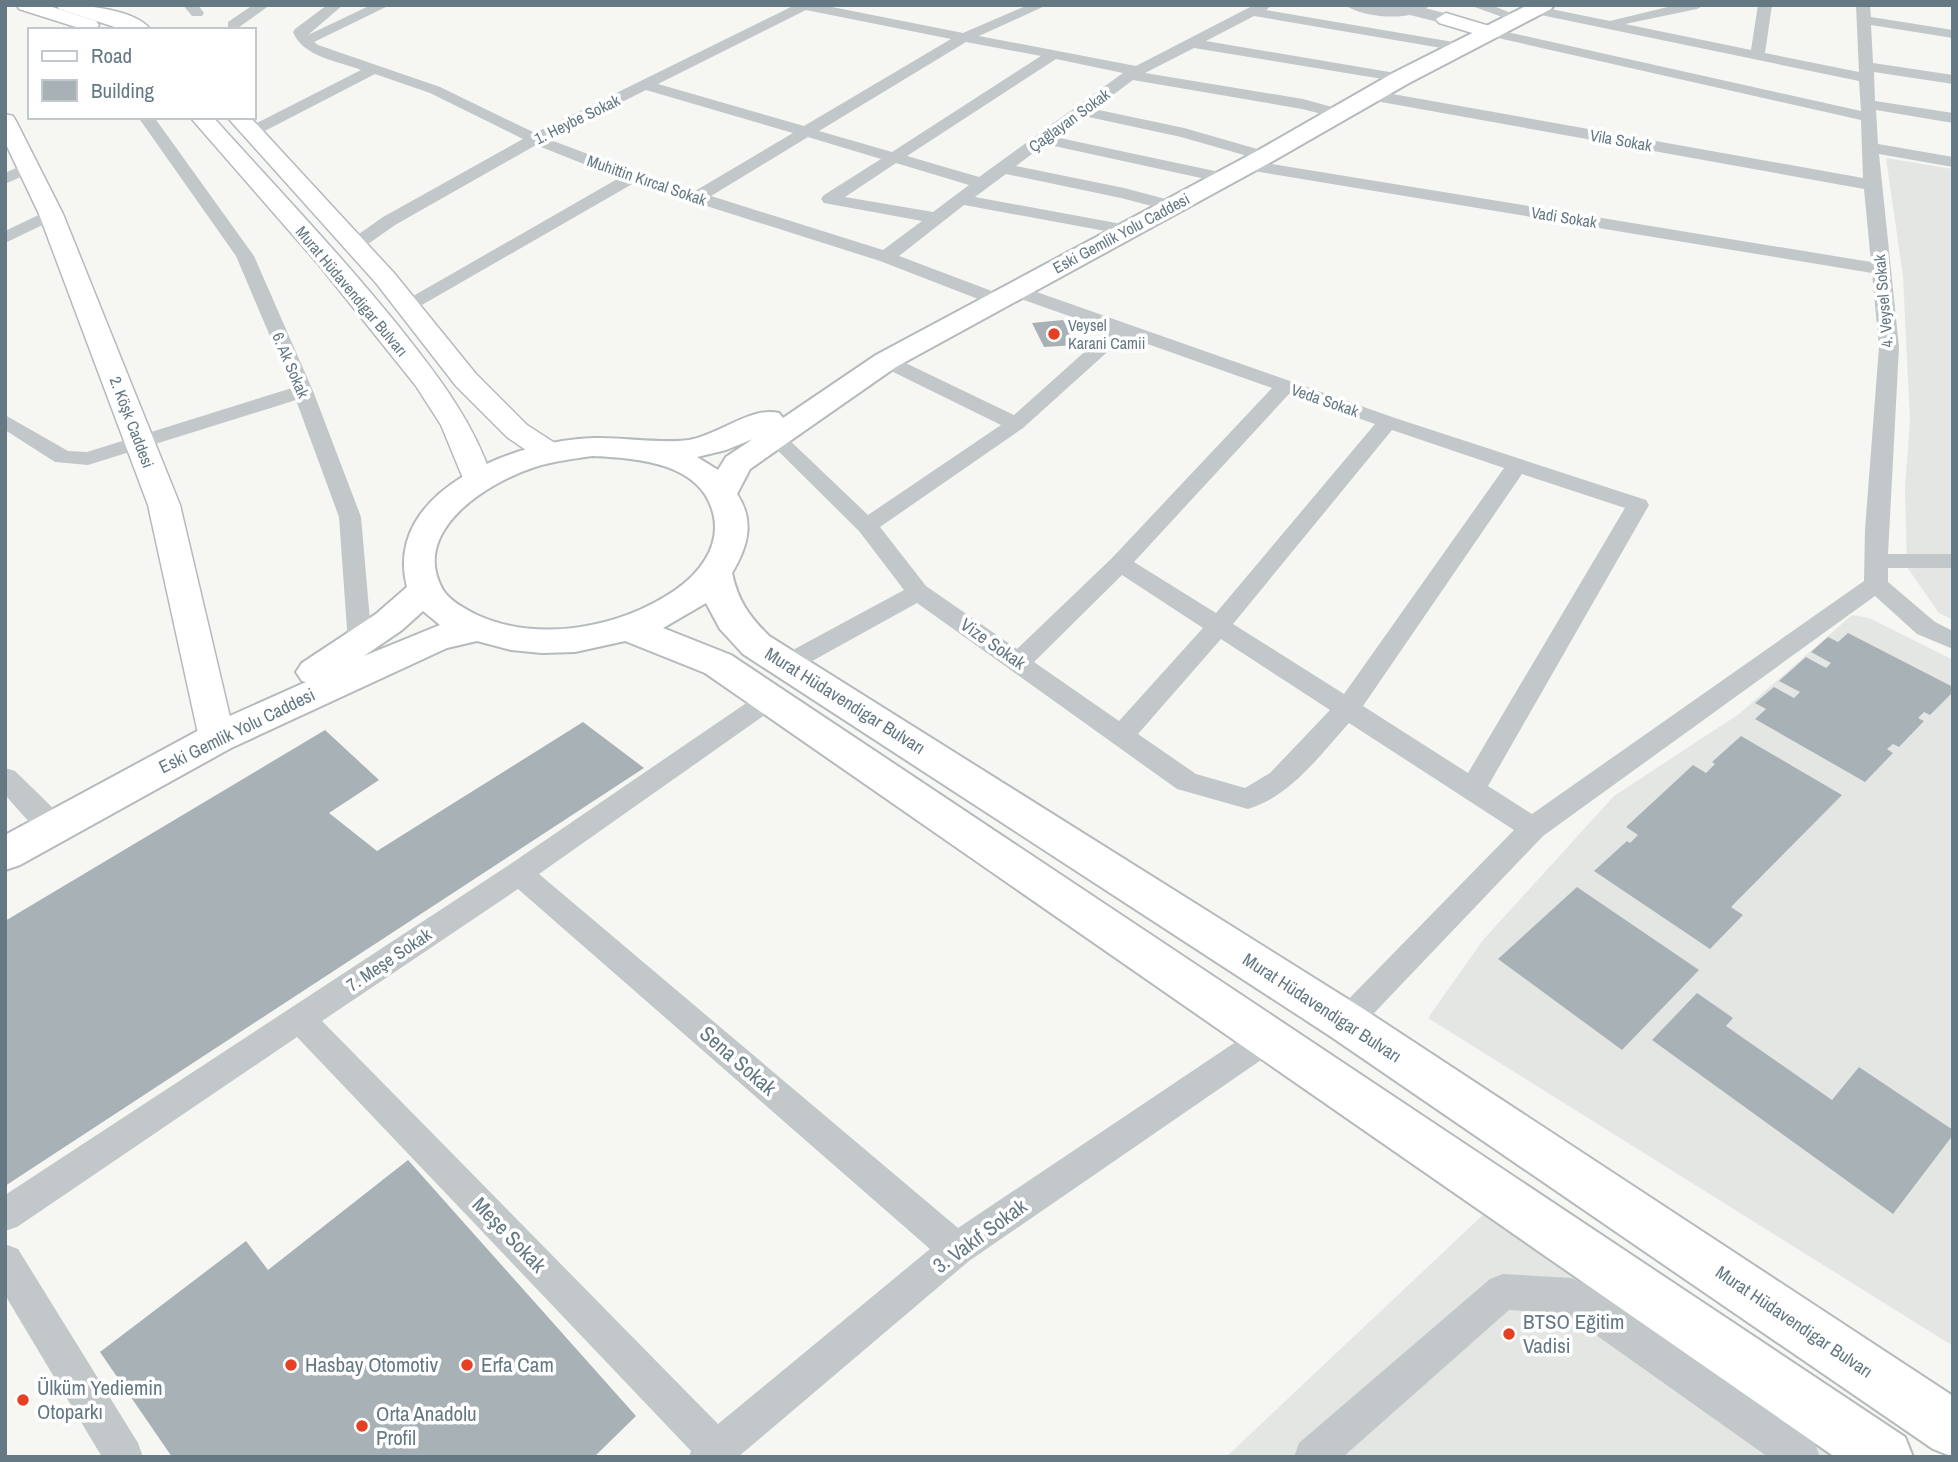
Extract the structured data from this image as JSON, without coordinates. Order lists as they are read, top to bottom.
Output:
{
  "streets": {
    "main road": ["Eski Gemlik Yolu Caddesi", "Murat Hüdavendigar Bulvarı", "2. Köşk Caddesi"],
    "street": [
      "1. Heybe Sokak",
      "Çağlayan Sokak",
      "Vila Sokak",
      "Muhittin Kırcal Sokak",
      "Vadi Sokak",
      "4. Veysel Sokak",
      "6. Ak Sokak",
      "Veda Sokak",
      "Vize Sokak",
      "7. Meşe Sokak",
      "Sena Sokak",
      "Meşe Sokak",
      "3. Vakıf Sokak"
    ]
  },
  "crossings": [
    ["1. Heybe Sokak", "Muhittin Kırcal Sokak"],
    ["1. Heybe Sokak", "Murat Hüdavendigar Bulvarı"],
    ["Çağlayan Sokak", "Muhittin Kırcal Sokak"],
    ["Çağlayan Sokak", "Vadi Sokak"],
    ["Vila Sokak", "Eski Gemlik Yolu Caddesi"],
    ["Vila Sokak", "4. Veysel Sokak"],
    ["Muhittin Kırcal Sokak", "Eski Gemlik Yolu Caddesi"],
    ["Muhittin Kırcal Sokak", "Veda Sokak"],
    ["Vadi Sokak", "Eski Gemlik Yolu Caddesi"],
    ["Vadi Sokak", "4. Veysel Sokak"],
    ["Eski Gemlik Yolu Caddesi", "Veda Sokak"],
    ["Eski Gemlik Yolu Caddesi", "2. Köşk Caddesi"],
    ["Eski Gemlik Yolu Caddesi", "Vize Sokak"],
    ["Murat Hüdavendigar Bulvarı", "7. Meşe Sokak"],
    ["Murat Hüdavendigar Bulvarı", "3. Vakıf Sokak"],
    ["7. Meşe Sokak", "Sena Sokak"],
    ["7. Meşe Sokak", "Meşe Sokak"],
    ["Sena Sokak", "3. Vakıf Sokak"],
    ["Meşe Sokak", "3. Vakıf Sokak"]
  ],
  "places": [
    "Veysel Karani Camii",
    "BTSO Eğitim Vadisi",
    "Hasbay Otomotiv",
    "Erfa Cam",
    "Ülküm Yediemin Otoparkı",
    "Orta Anadolu Profil"
  ],
  "legend": ["Road", "Building"]
}
